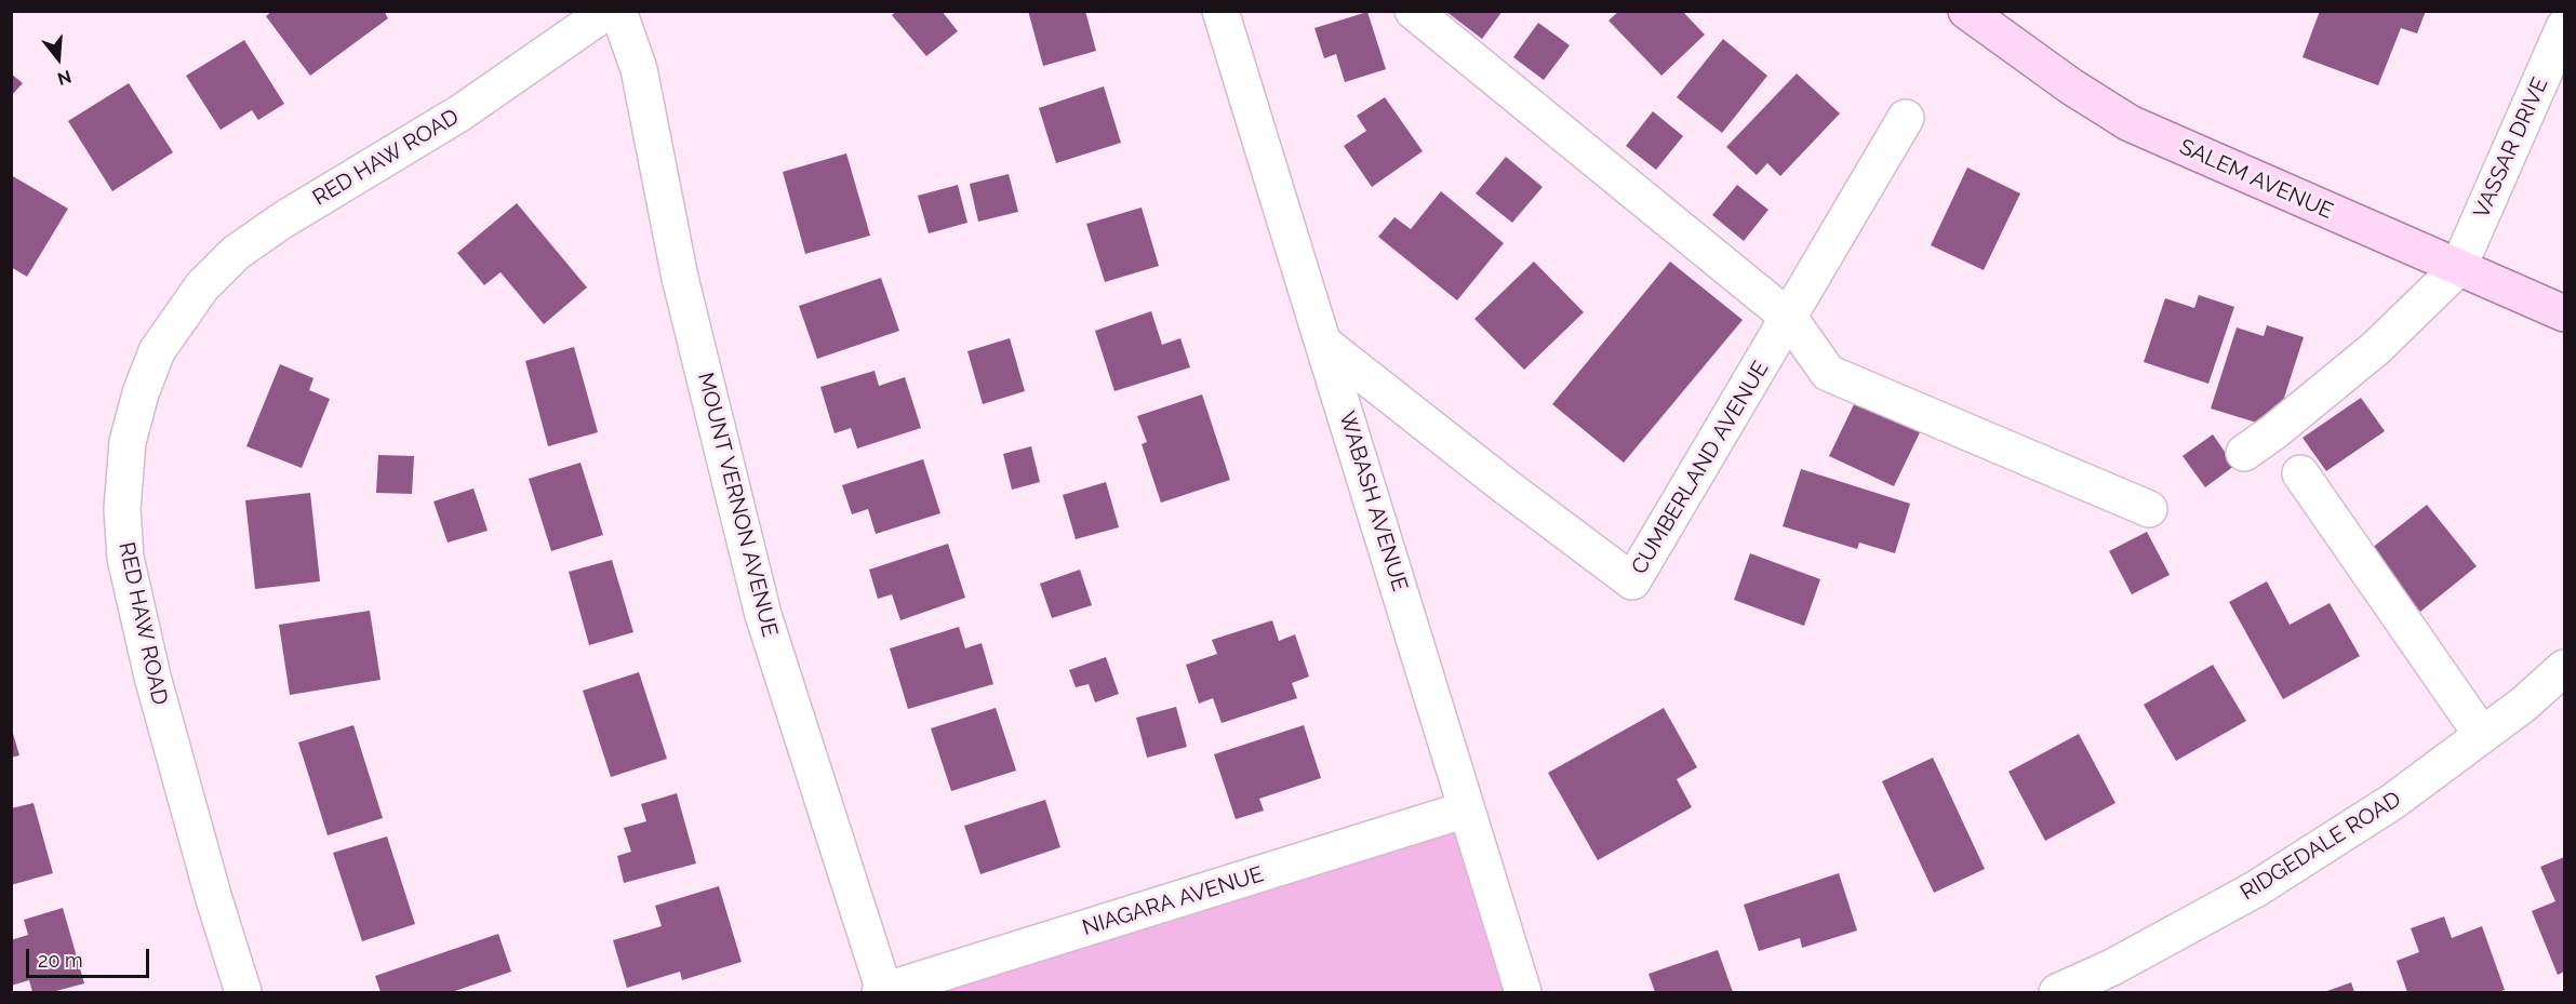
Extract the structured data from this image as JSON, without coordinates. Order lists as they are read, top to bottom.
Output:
{
  "streets": {
    "main road": ["SALEM AVENUE"],
    "street": [
      "VASSAR DRIVE",
      "RED HAW ROAD",
      "CUMBERLAND AVENUE",
      "WABASH AVENUE",
      "MOUNT VERNON AVENUE",
      "RIDGEDALE ROAD",
      "NIAGARA AVENUE"
    ]
  },
  "crossings": [
    ["VASSAR DRIVE", "SALEM AVENUE"],
    ["CUMBERLAND AVENUE", "WABASH AVENUE"],
    ["WABASH AVENUE", "NIAGARA AVENUE"],
    ["MOUNT VERNON AVENUE", "NIAGARA AVENUE"]
  ],
  "scale_bar": "20 m",
  "north": "bottom"
}
